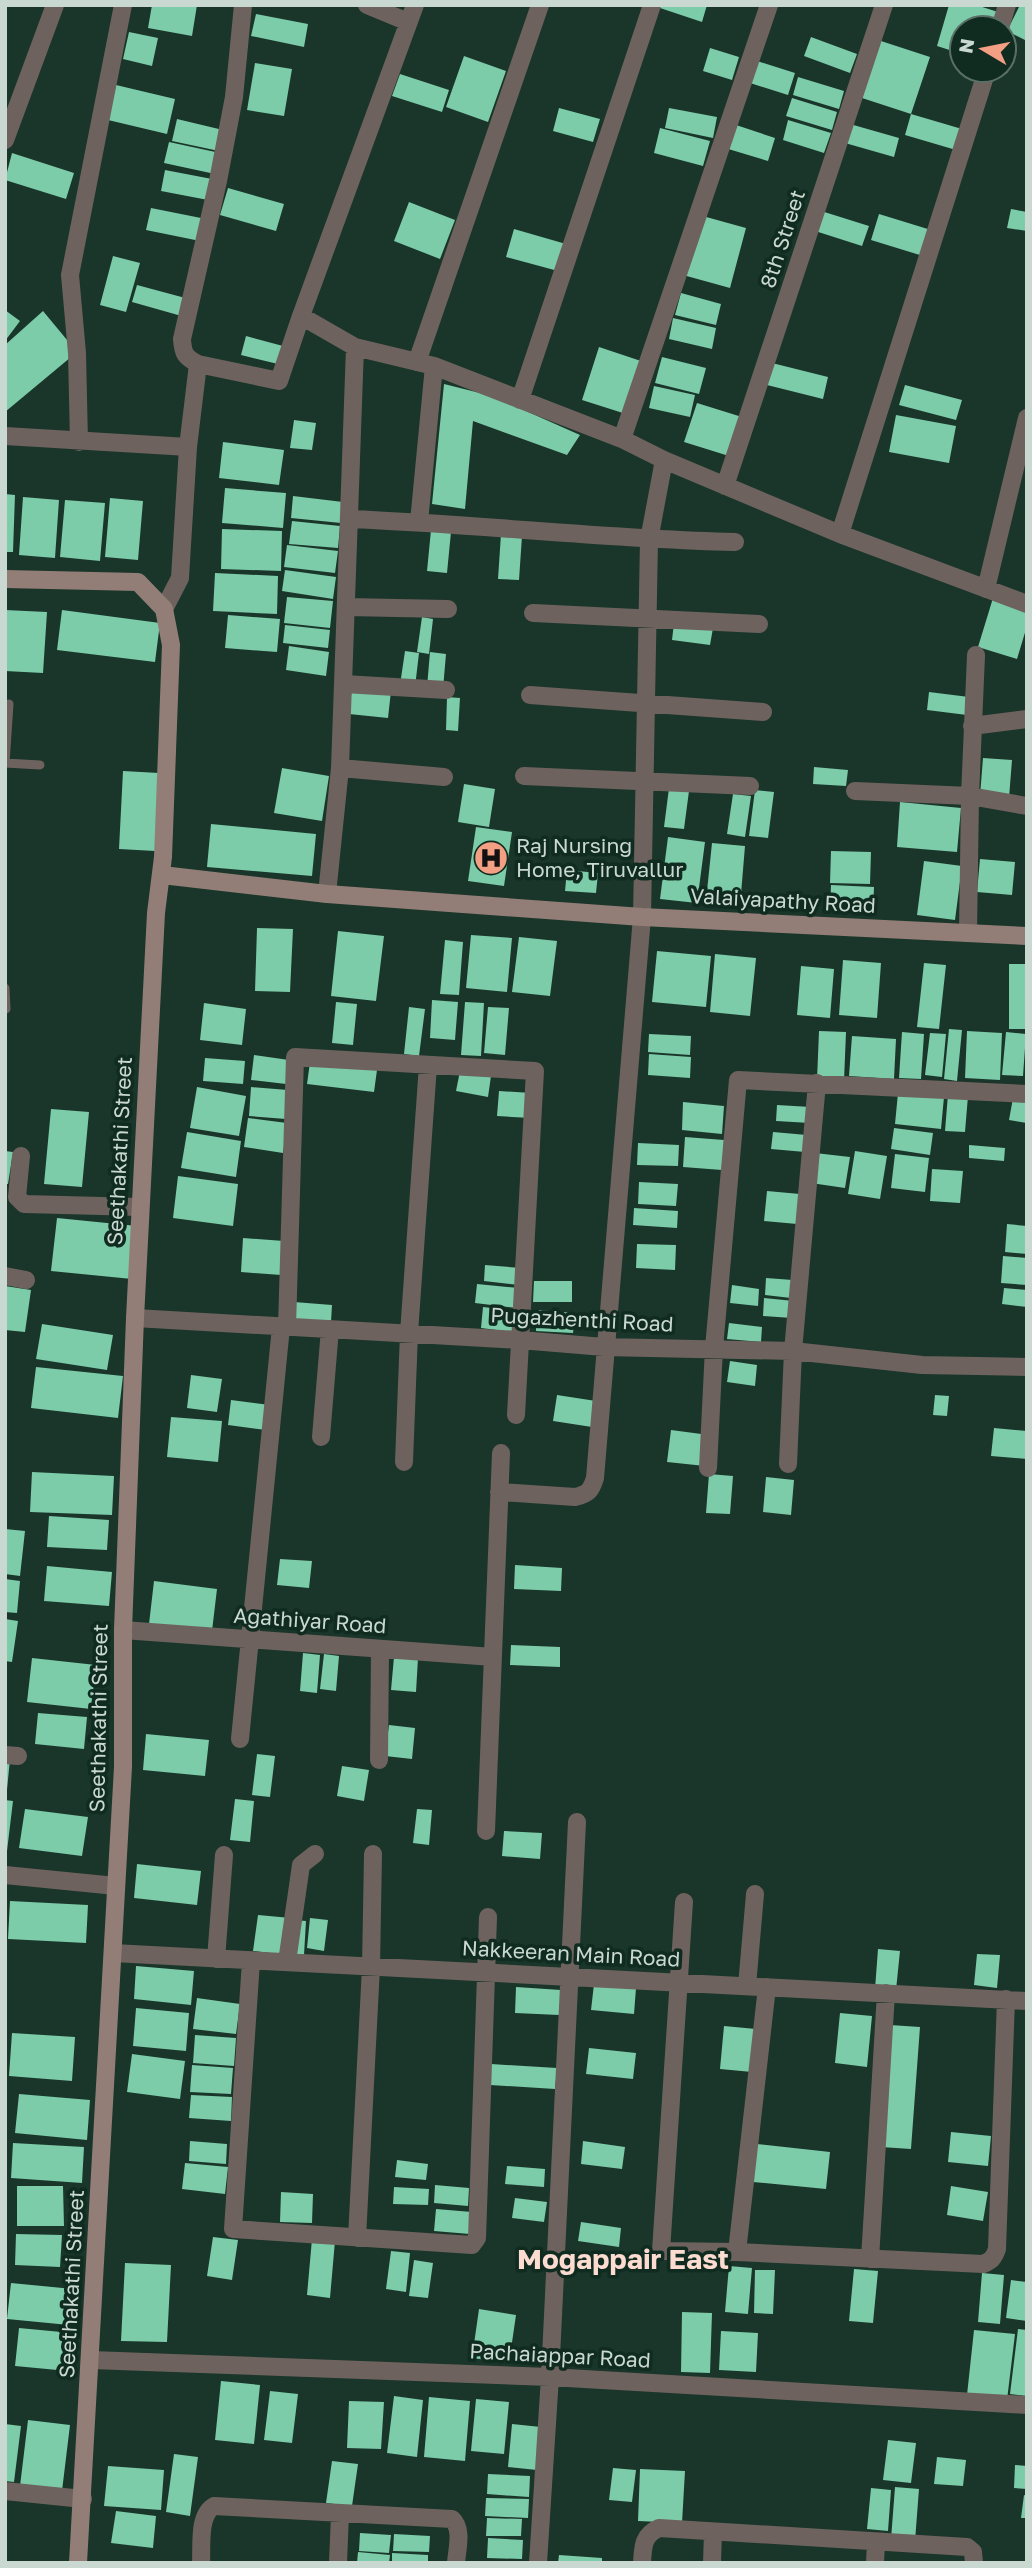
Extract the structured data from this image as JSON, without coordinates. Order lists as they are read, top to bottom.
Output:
{
  "streets": {
    "street": [
      "8th Street",
      "Valaiyapathy Road",
      "Seethakathi Street",
      "Pugazhenthi Road",
      "Agathiyar Road",
      "Nakkeeran Main Road",
      "Pachaiappar Road"
    ]
  },
  "crossings": [
    ["Valaiyapathy Road", "Seethakathi Street"],
    ["Seethakathi Street", "Pugazhenthi Road"],
    ["Seethakathi Street", "Agathiyar Road"],
    ["Seethakathi Street", "Nakkeeran Main Road"],
    ["Seethakathi Street", "Pachaiappar Road"]
  ],
  "districts": ["Mogappair East"],
  "places": {
    "hospital": ["Raj Nursing Home, Tiruvallur"]
  },
  "north": "left"
}
